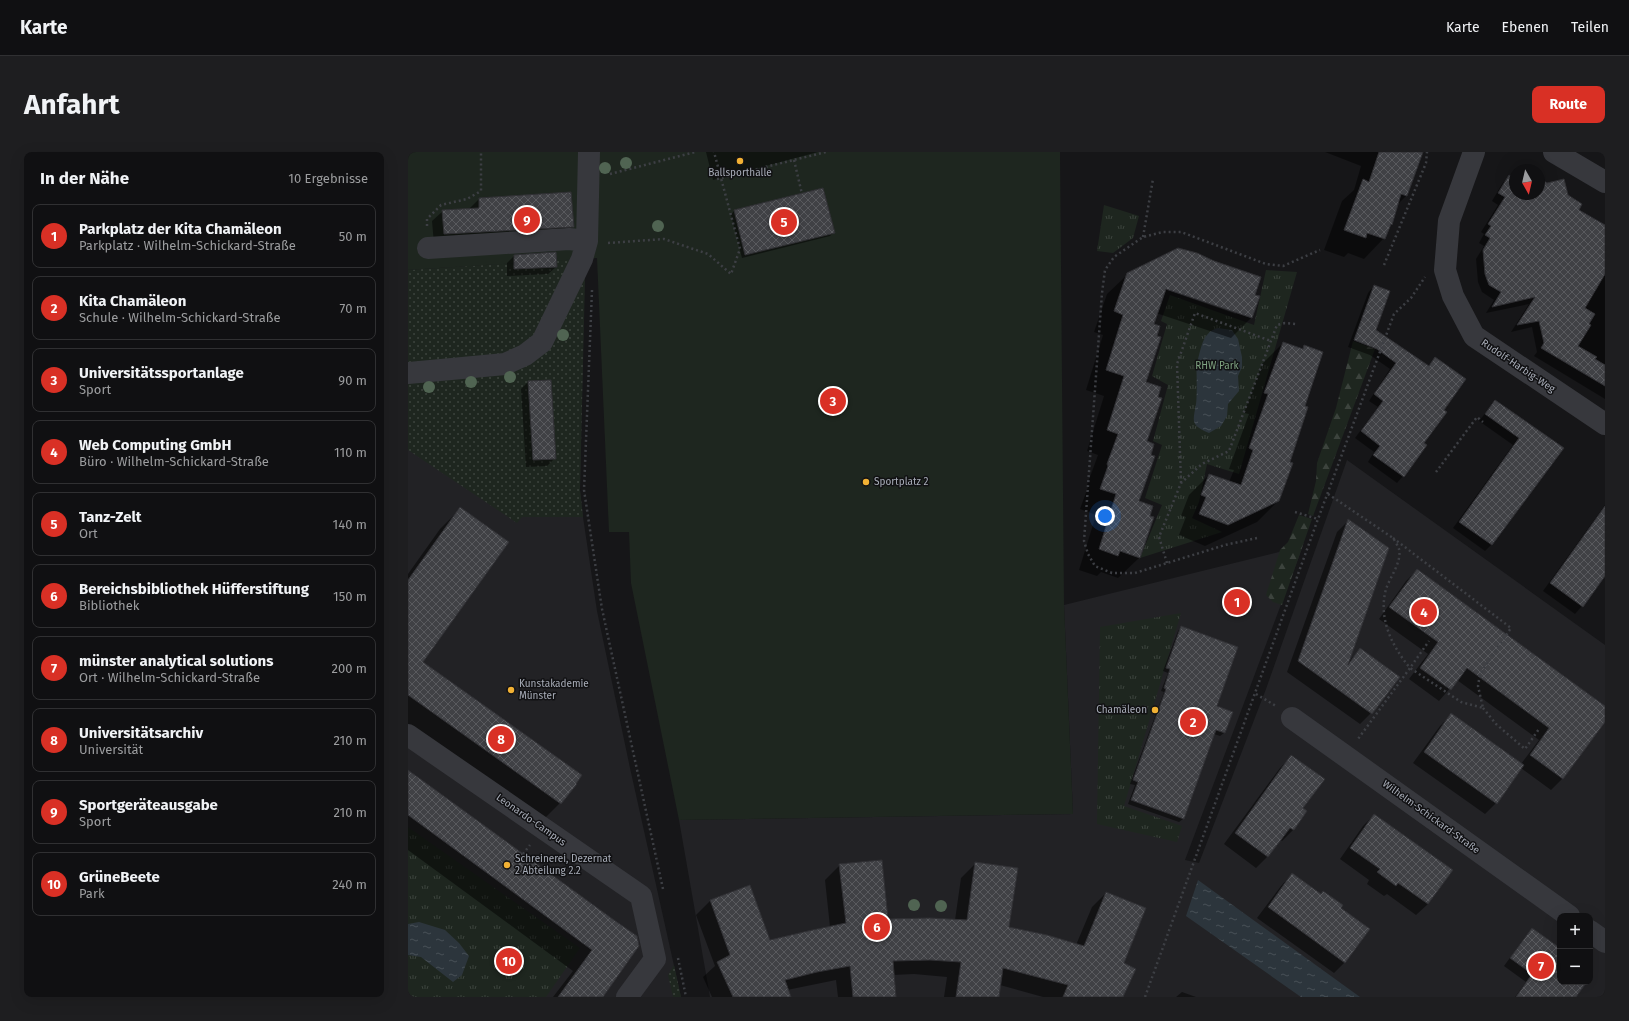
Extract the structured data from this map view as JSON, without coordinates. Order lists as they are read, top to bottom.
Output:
{
  "streets": {
    "street": ["Rudolf-Harbig-Weg", "Wilhelm-Schickard-Straße", "Leonardo-Campus"]
  },
  "parks": ["RHW Park"],
  "places": [
    "Ballsporthalle",
    "Sportplatz 2",
    "Kunstakademie Münster",
    "Chamäleon",
    "Schreinerei, Dezernat 2 Abteilung 2.2"
  ],
  "north": "bottom",
  "page": {
    "header": "Karte",
    "nav": ["Karte", "Ebenen", "Teilen"],
    "buttons": "Route",
    "title": "Anfahrt",
    "heading": ["In der Nähe", "10 Ergebnisse"],
    "list": [
      {
        "mark": "1",
        "name": "Parkplatz der Kita Chamäleon",
        "note": "Parkplatz · Wilhelm-Schickard-Straße",
        "value": "50 m"
      },
      {
        "mark": "2",
        "name": "Kita Chamäleon",
        "note": "Schule · Wilhelm-Schickard-Straße",
        "value": "70 m"
      },
      {
        "mark": "3",
        "name": "Universitätssportanlage",
        "note": "Sport",
        "value": "90 m"
      },
      {
        "mark": "4",
        "name": "Web Computing GmbH",
        "note": "Büro · Wilhelm-Schickard-Straße",
        "value": "110 m"
      },
      {
        "mark": "5",
        "name": "Tanz-Zelt",
        "note": "Ort",
        "value": "140 m"
      },
      {
        "mark": "6",
        "name": "Bereichsbibliothek Hüfferstiftung",
        "note": "Bibliothek",
        "value": "150 m"
      },
      {
        "mark": "7",
        "name": "münster analytical solutions",
        "note": "Ort · Wilhelm-Schickard-Straße",
        "value": "200 m"
      },
      {
        "mark": "8",
        "name": "Universitätsarchiv",
        "note": "Universität",
        "value": "210 m"
      },
      {
        "mark": "9",
        "name": "Sportgeräteausgabe",
        "note": "Sport",
        "value": "210 m"
      },
      {
        "mark": "10",
        "name": "GrüneBeete",
        "note": "Park",
        "value": "240 m"
      }
    ],
    "pins": [
      "9",
      "5",
      "3",
      "1",
      "4",
      "2",
      "8",
      "6",
      "10",
      "7"
    ],
    "map_buttons": ["+", "−"]
  }
}
